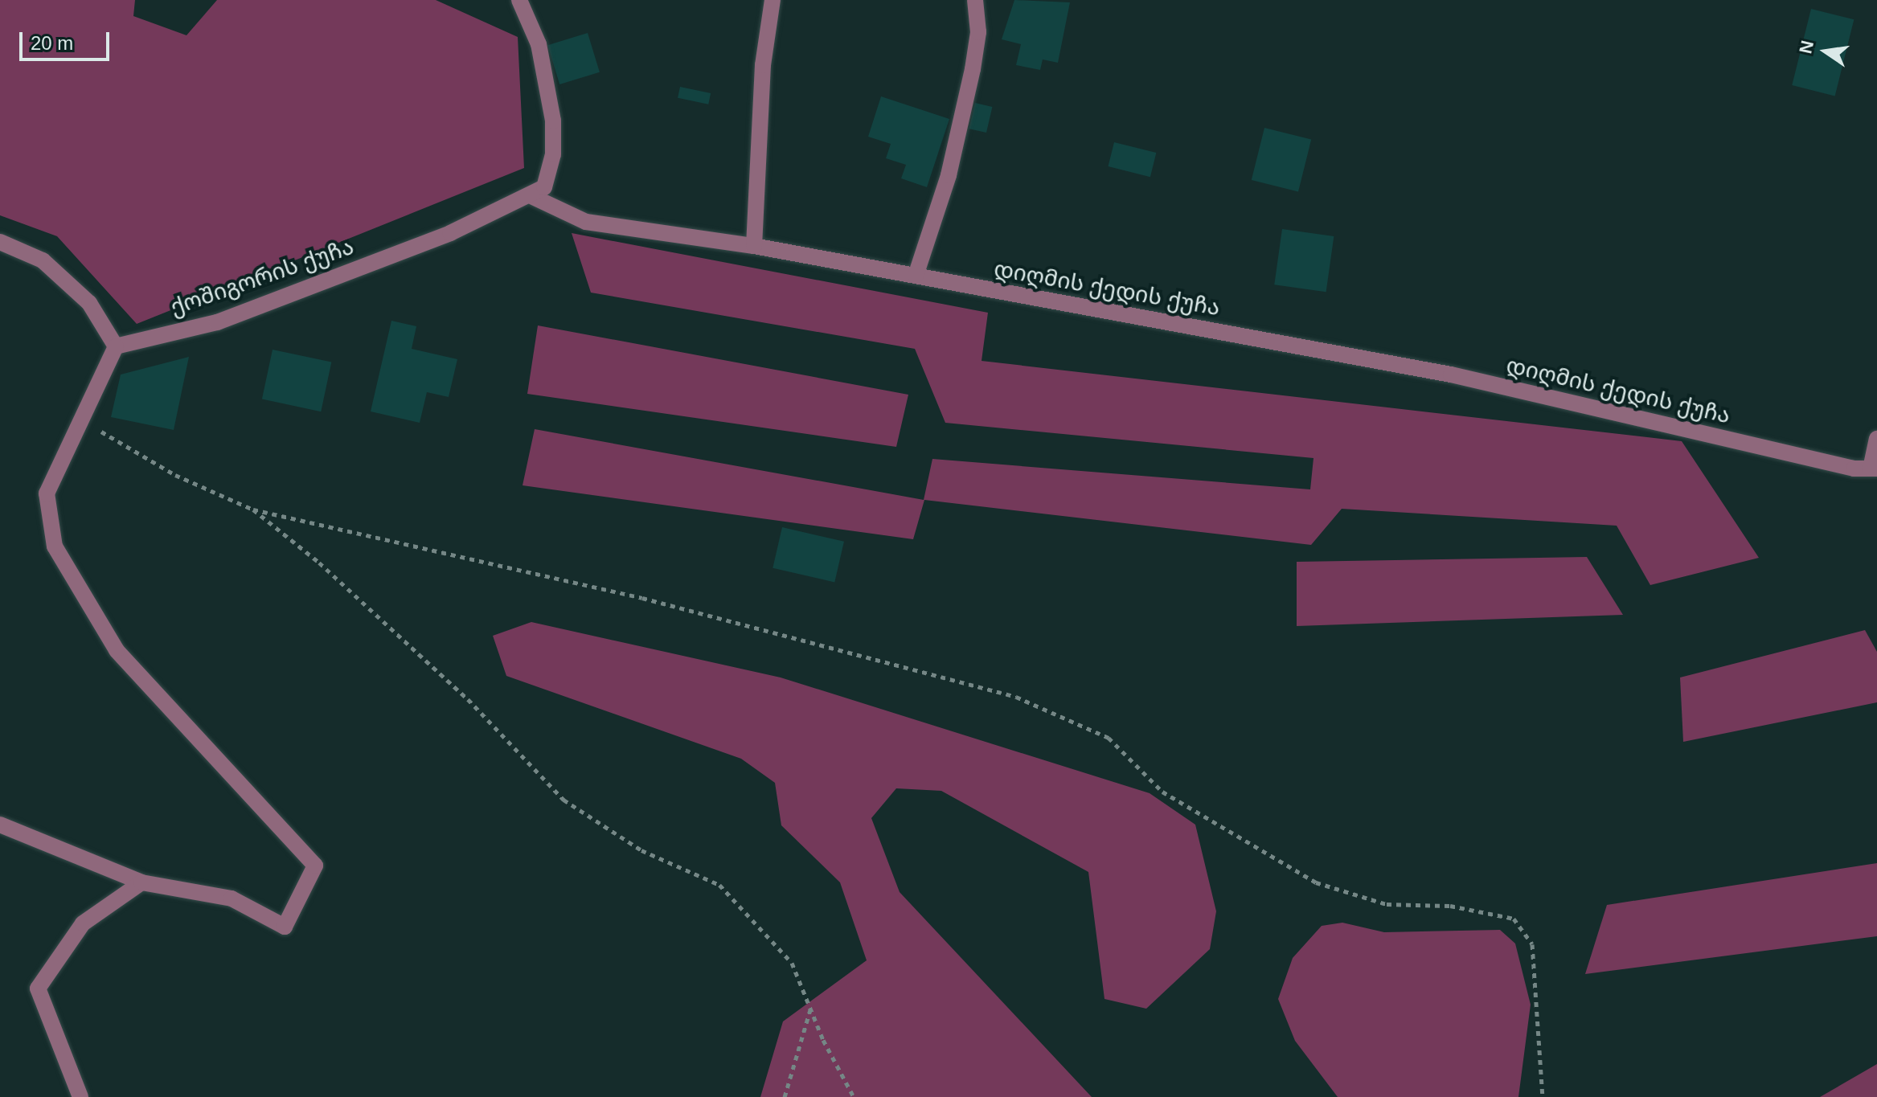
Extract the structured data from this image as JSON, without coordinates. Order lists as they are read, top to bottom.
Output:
{
  "streets": {
    "street": ["ქოშიგორის ქუჩა", "დიღმის ქედის ქუჩა"]
  },
  "crossings": [
    ["ქოშიგორის ქუჩა", "დიღმის ქედის ქუჩა"]
  ],
  "scale_bar": "20 m",
  "north": "left"
}
